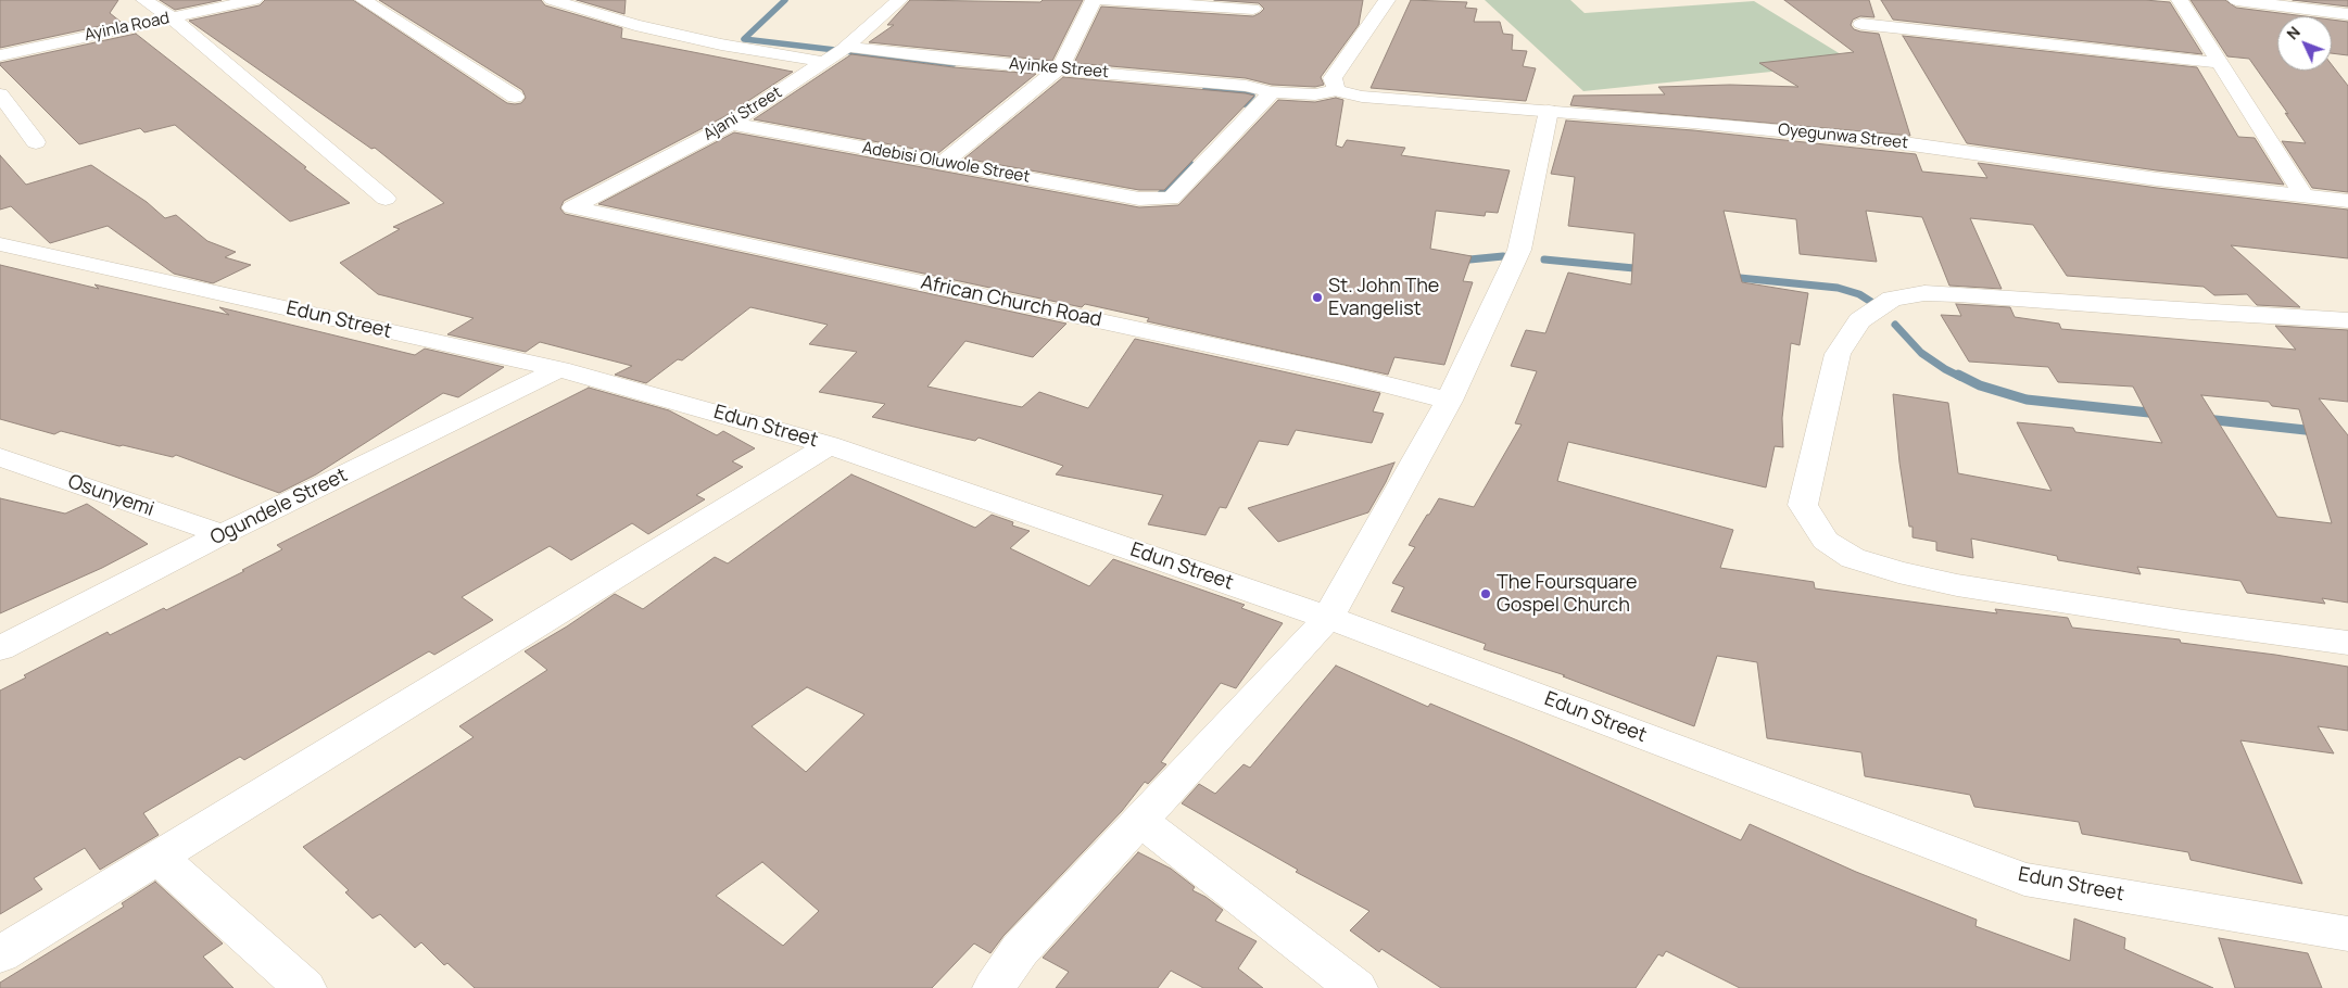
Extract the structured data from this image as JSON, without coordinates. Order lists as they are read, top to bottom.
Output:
{
  "streets": {
    "street": [
      "Ayinla Road",
      "Ayinke Street",
      "Ajani Street",
      "Oyegunwa Street",
      "Adebisi Oluwole Street",
      "African Church Road",
      "Edun Street",
      "Osunyemi",
      "Ogundele Street"
    ]
  },
  "crossings": [
    ["Ayinke Street", "Ajani Street"],
    ["Ayinke Street", "Oyegunwa Street"],
    ["Ayinke Street", "Adebisi Oluwole Street"],
    ["Ajani Street", "Adebisi Oluwole Street"],
    ["Ajani Street", "African Church Road"],
    ["Edun Street", "Ogundele Street"],
    ["Osunyemi", "Ogundele Street"]
  ],
  "places": ["St. John The Evangelist", "The Foursquare Gospel Church"],
  "north": "top left"
}
